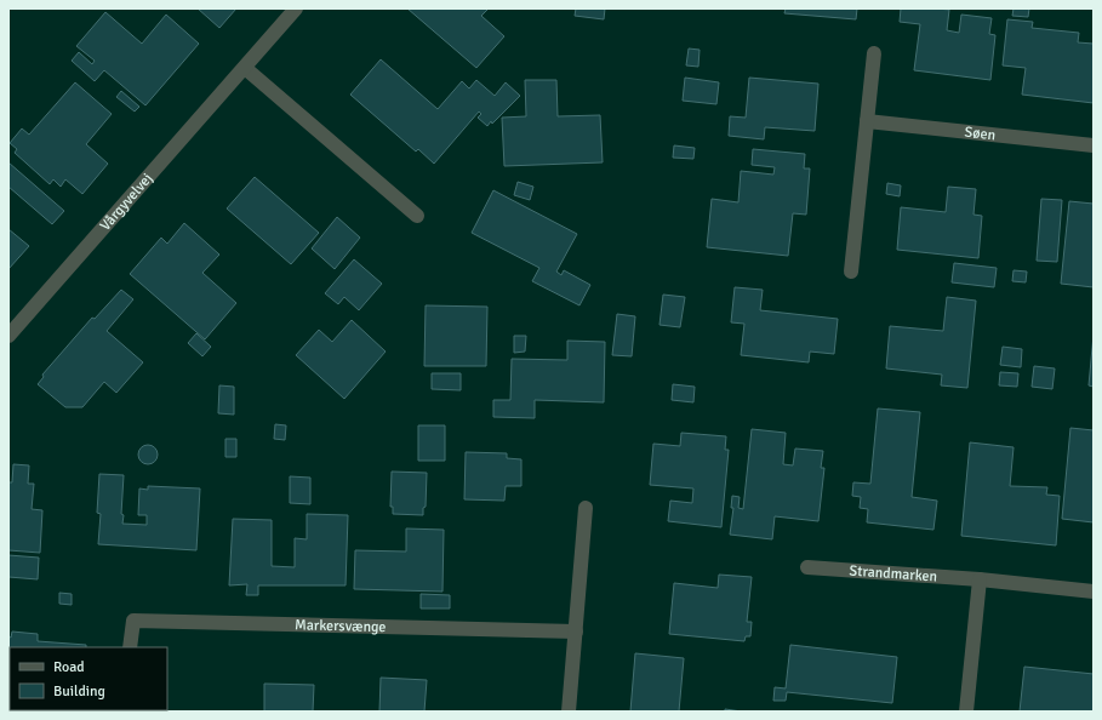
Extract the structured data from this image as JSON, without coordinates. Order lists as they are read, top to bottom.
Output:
{
  "streets": {
    "street": [
      "Søen",
      "Vårgyvelvej",
      "Strandmarken",
      "Markersvænge"
    ]
  },
  "legend": ["Road", "Building"]
}
